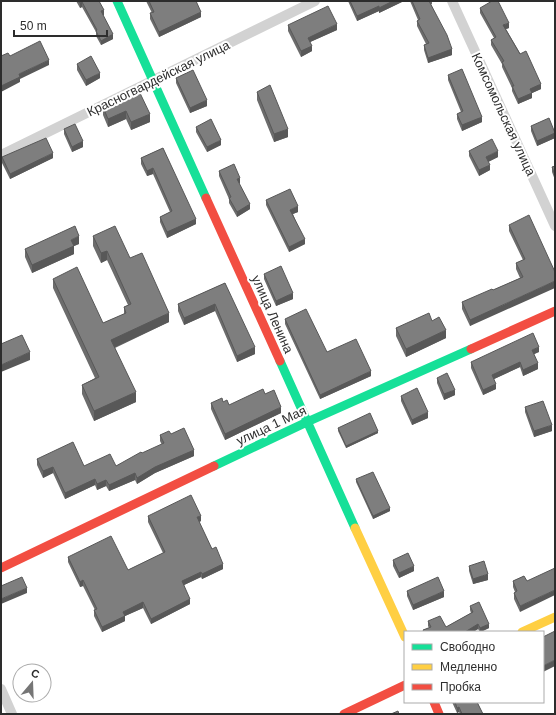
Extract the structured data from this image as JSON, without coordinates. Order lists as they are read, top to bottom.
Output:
{
  "streets": {
    "street": [
      "Красногвардейская улица",
      "Комсомольская улица",
      "улица Ленина",
      "улица 1 Мая"
    ]
  },
  "crossings": [
    ["Красногвардейская улица", "улица Ленина"],
    ["улица Ленина", "улица 1 Мая"]
  ],
  "legend": ["Свободно", "Медленно", "Пробка"],
  "scale_bar": "50 m",
  "north": "top"
}
